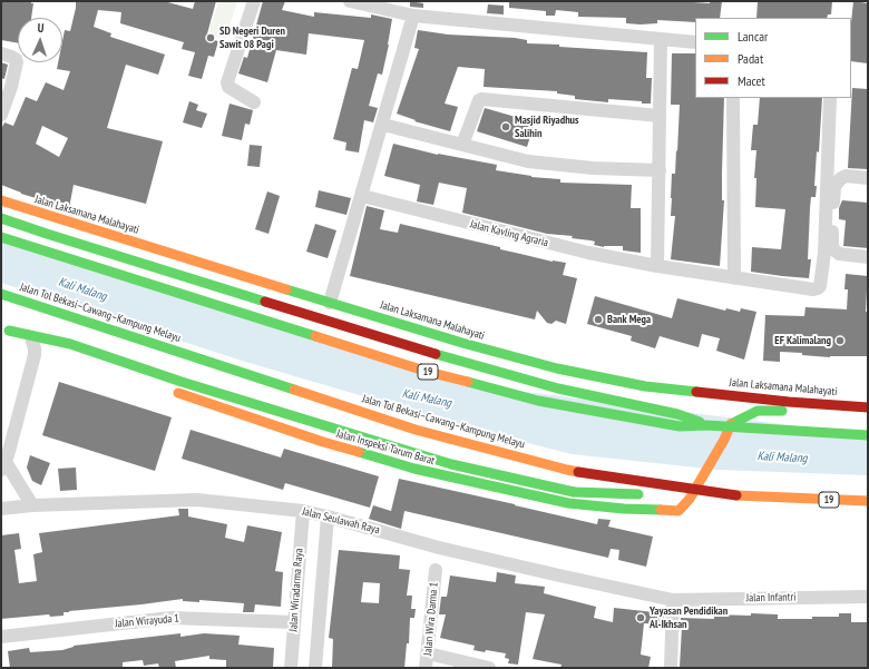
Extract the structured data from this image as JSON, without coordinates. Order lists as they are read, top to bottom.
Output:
{
  "streets": {
    "main road": [
      "Jalan Laksamana Malahayati",
      "Jalan Tol Bekasi–Cawang–Kampung Melayu",
      "19",
      "Jalan Inspeksi Tarum Barat"
    ],
    "street": [
      "Jalan Kavling Agraria",
      "Jalan Seulawah Raya",
      "Jalan Wiradarma Raya",
      "Jalan Infantri",
      "Jalan Wira Darma 1",
      "Jalan Wirayuda 1"
    ]
  },
  "crossings": [
    ["Jalan Laksamana Malahayati", "Jalan Inspeksi Tarum Barat"],
    ["Jalan Seulawah Raya", "Jalan Wiradarma Raya"],
    ["Jalan Seulawah Raya", "Jalan Infantri"],
    ["Jalan Wiradarma Raya", "Jalan Wirayuda 1"]
  ],
  "water": ["Kali Malang"],
  "places": [
    "SD Negeri Duren Sawit 08 Pagi",
    "Masjid Riyadhus Salihin",
    "Bank Mega",
    "EF Kalimalang",
    "Yayasan Pendidikan Al-Ikhsan"
  ],
  "legend": ["Lancar", "Padat", "Macet"],
  "north": "top"
}
